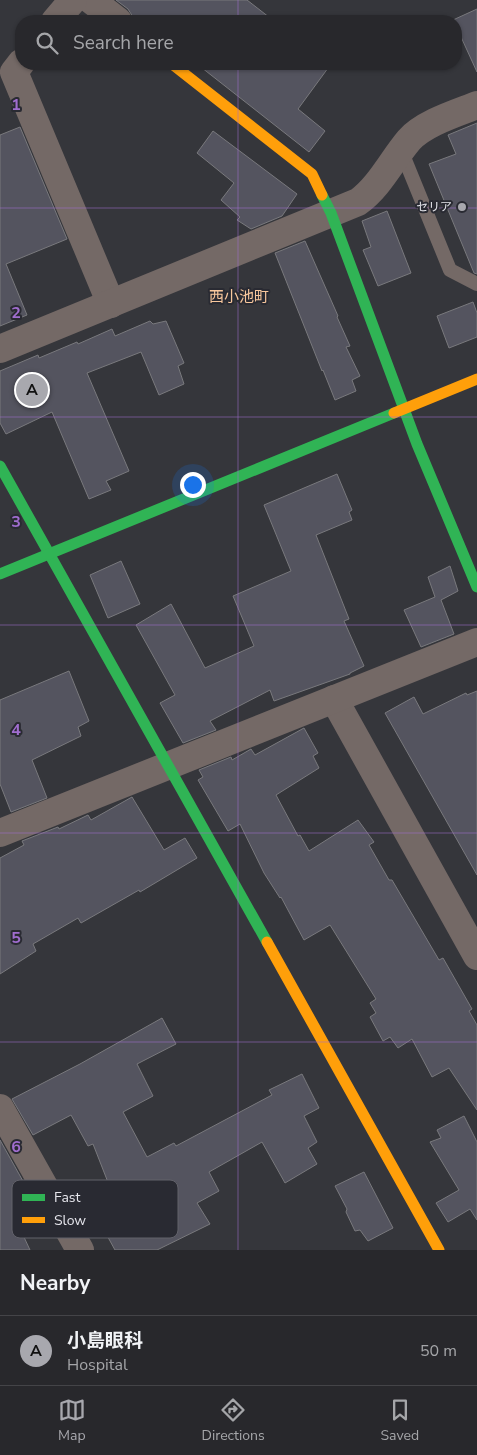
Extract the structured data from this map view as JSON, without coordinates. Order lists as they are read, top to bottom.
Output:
{
  "districts": ["西小池町"],
  "places": ["セリア"],
  "legend": ["Fast", "Slow"],
  "page": {
    "search": "Search here",
    "pins": "A",
    "heading": "Nearby",
    "list": [
      {
        "mark": "A",
        "name": "小島眼科",
        "note": "Hospital",
        "value": "50 m"
      }
    ],
    "nav": ["Map", "Directions", "Saved"]
  },
  "grid": {
    "rows": [
      "1",
      "2",
      "3",
      "4",
      "5",
      "6"
    ]
  }
}
